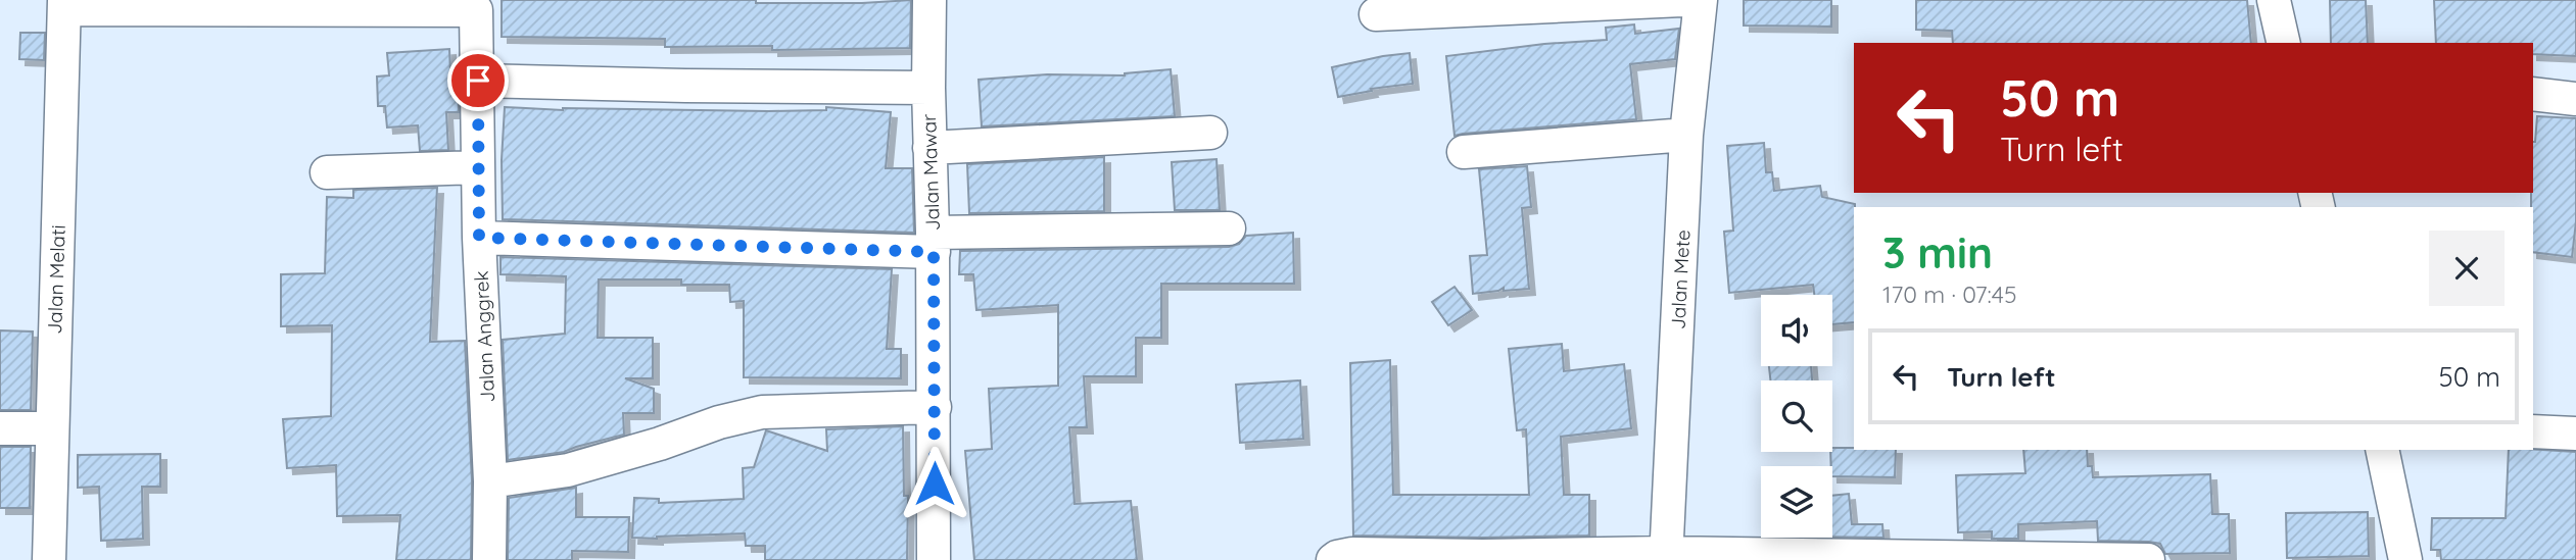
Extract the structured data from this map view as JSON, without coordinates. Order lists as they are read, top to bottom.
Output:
{
  "streets": {
    "street": [
      "Jalan Mawar",
      "Jalan Melati",
      "Jalan Mete",
      "Jalan Anggrek"
    ]
  },
  "crossings": [
    ["Jalan Melati", "Jalan Anggrek"]
  ],
  "page": {
    "turn": ["50 m", "Turn left"],
    "heading": ["3 min", "170 m · 07:45"],
    "list": [
      {
        "name": "Turn left",
        "value": "50 m"
      }
    ]
  }
}
